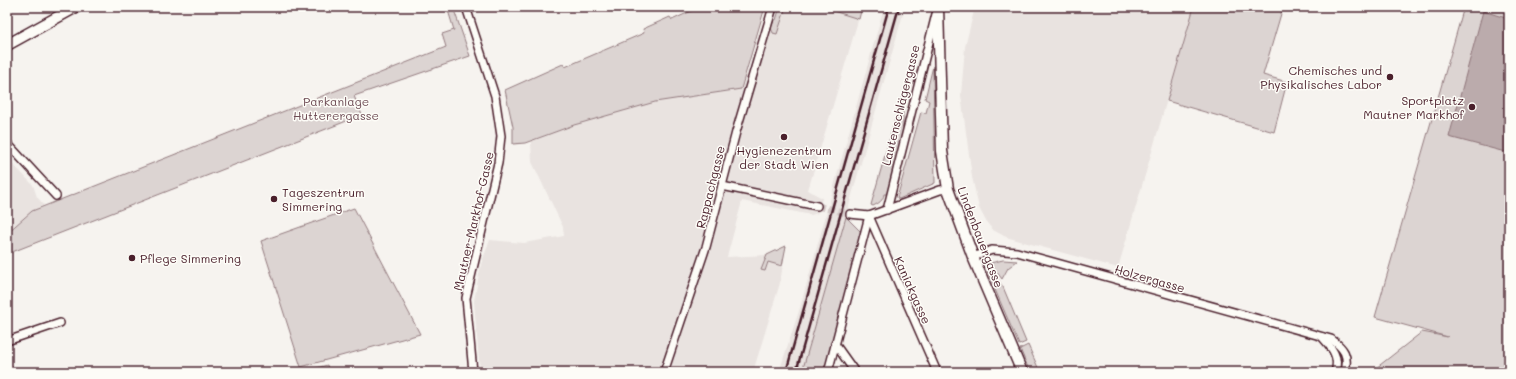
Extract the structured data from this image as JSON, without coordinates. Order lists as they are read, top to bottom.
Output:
{
  "streets": {
    "main road": ["Lindenbauergasse"],
    "street": [
      "Lautenschlägergasse",
      "Rappachgasse",
      "Mautner-Markhof-Gasse",
      "Holzergasse",
      "Kaniakgasse"
    ]
  },
  "crossings": [
    ["Lautenschlägergasse", "Lindenbauergasse"],
    ["Lindenbauergasse", "Holzergasse"]
  ],
  "parks": ["Parkanlage Hutterergasse"],
  "places": [
    "Chemisches und Physikalisches Labor",
    "Sportplatz Mautner Markhof",
    "Hygienezentrum der Stadt Wien",
    "Tageszentrum Simmering",
    "Pflege Simmering"
  ]
}
